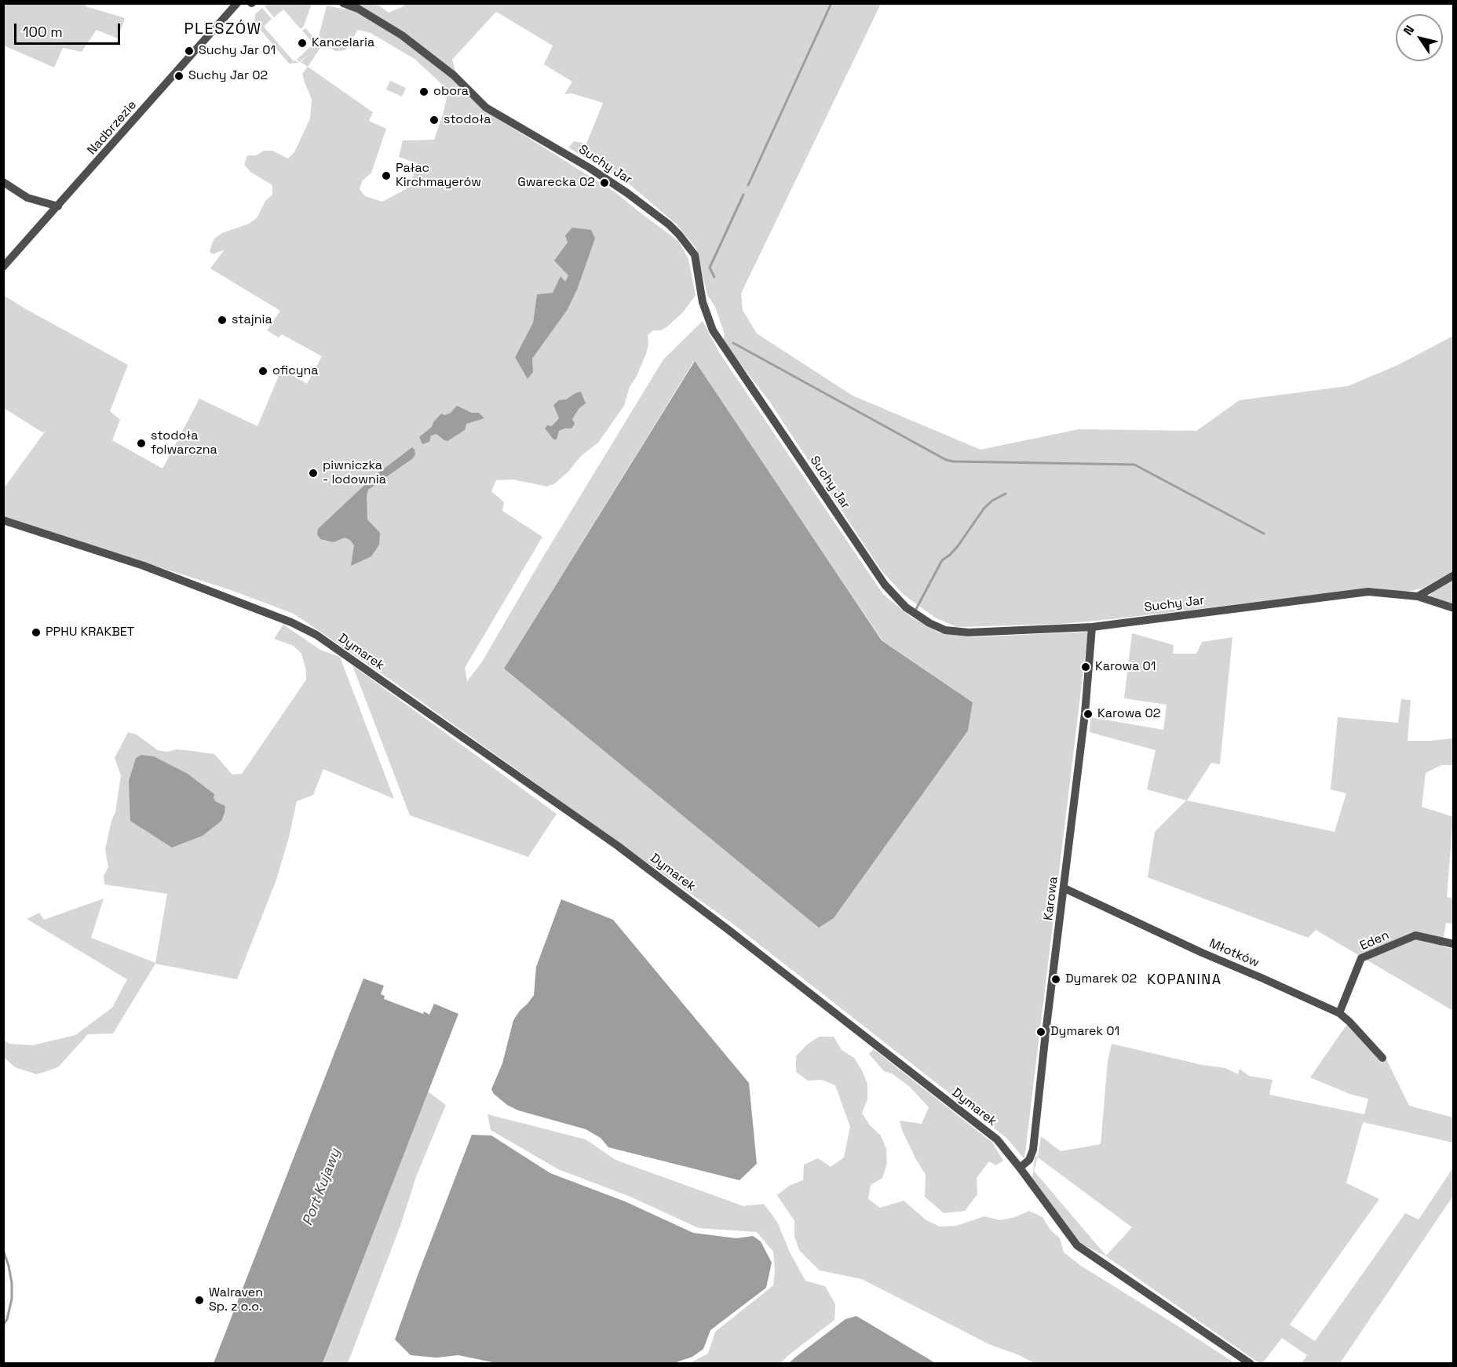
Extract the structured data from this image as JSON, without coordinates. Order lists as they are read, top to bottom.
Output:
{
  "streets": {
    "street": [
      "Nadbrzezie",
      "Suchy Jar",
      "Dymarek",
      "Karowa",
      "Eden",
      "Młotków"
    ]
  },
  "crossings": [
    ["Suchy Jar", "Karowa"],
    ["Dymarek", "Karowa"],
    ["Karowa", "Młotków"],
    ["Eden", "Młotków"]
  ],
  "districts": ["PLESZÓW", "KOPANINA"],
  "water": ["Port Kujawy"],
  "places": [
    "Kancelaria",
    "Suchy Jar 01",
    "Suchy Jar 02",
    "obora",
    "stodoła",
    "Pałac Kirchmayerów",
    "Gwarecka 02",
    "stajnia",
    "oficyna",
    "stodoła folwarczna",
    "piwniczka - lodownia",
    "PPHU KRAKBET",
    "Karowa 01",
    "Karowa 02",
    "Dymarek 02",
    "Dymarek 01",
    "Walraven Sp. z o.o."
  ],
  "scale_bar": "100 m",
  "north": "top left"
}
